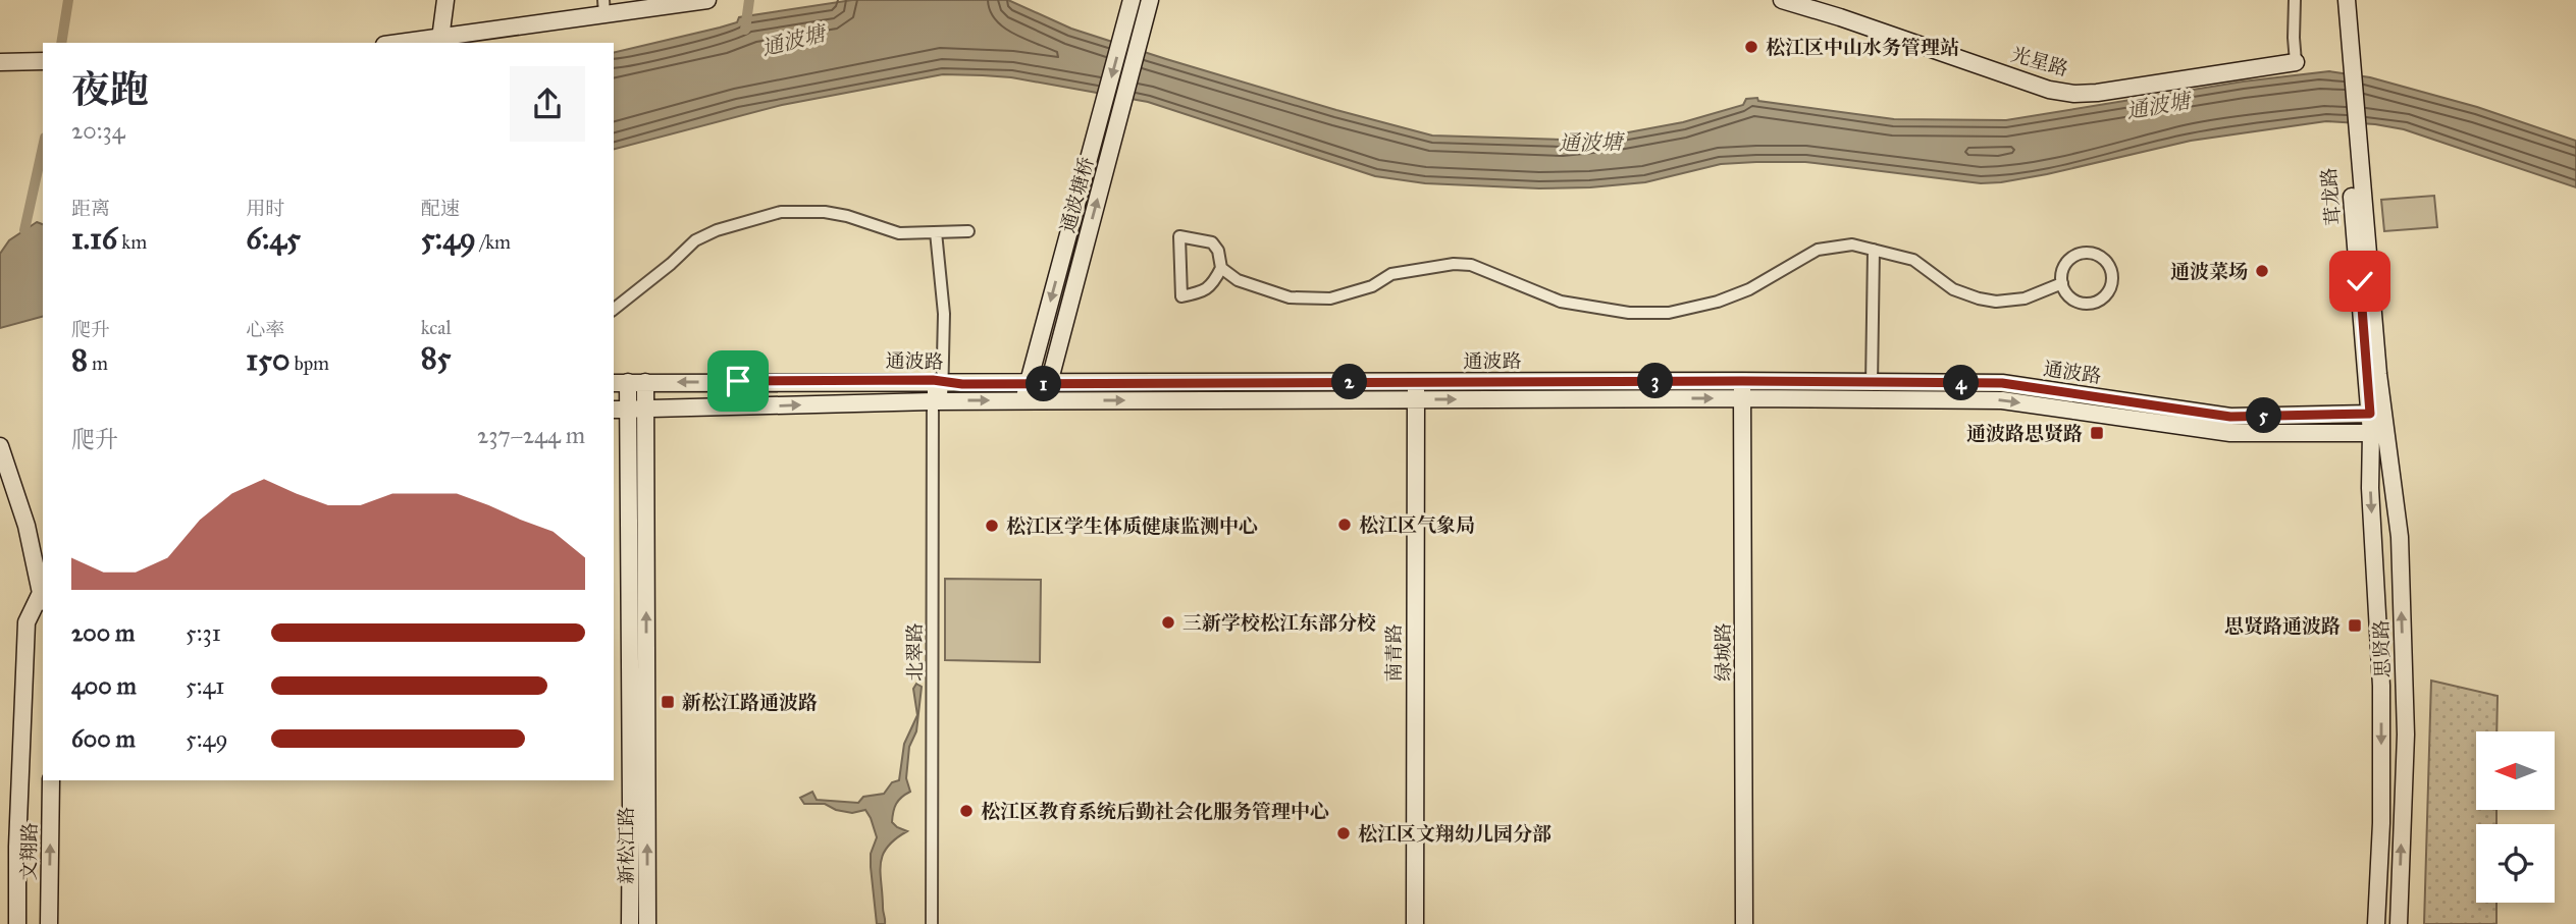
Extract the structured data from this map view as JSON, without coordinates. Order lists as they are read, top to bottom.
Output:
{
  "streets": {
    "main road": [
      "光星路",
      "通波塘桥",
      "茸龙路",
      "通波路",
      "思贤路",
      "绿城路",
      "南青路",
      "新松江路",
      "文翔路"
    ],
    "street": ["北翠路"]
  },
  "crossings": [
    ["通波塘桥", "通波路"],
    ["茸龙路", "通波路"],
    ["茸龙路", "思贤路"],
    ["通波路", "思贤路"],
    ["通波路", "北翠路"],
    ["通波路", "绿城路"],
    ["通波路", "南青路"],
    ["通波路", "新松江路"]
  ],
  "water": ["通波塘"],
  "places": {
    "other": [
      "松江区中山水务管理站",
      "通波菜场",
      "松江区气象局",
      "松江区学生体质健康监测中心",
      "三新学校松江东部分校",
      "松江区教育系统后勤社会化服务管理中心",
      "松江区文翔幼儿园分部"
    ],
    "transit": ["通波路思贤路", "思贤路通波路", "新松江路通波路"]
  },
  "north": "left",
  "page": {
    "heading": ["夜跑", "20:34"],
    "stats": [
      ["距离", "1.16 km"],
      ["用时", "6:45"],
      ["配速", "5:49 /km"],
      ["爬升", "8 m"],
      ["心率", "150 bpm"],
      ["kcal", "85"]
    ],
    "pins": [
      "3",
      "2",
      "4",
      "1",
      "5"
    ],
    "chart": ["爬升", "237–244 m"],
    "list": [
      {
        "name": "200 m",
        "note": "5:31"
      },
      {
        "name": "400 m",
        "note": "5:41"
      },
      {
        "name": "600 m",
        "note": "5:49"
      }
    ]
  }
}
